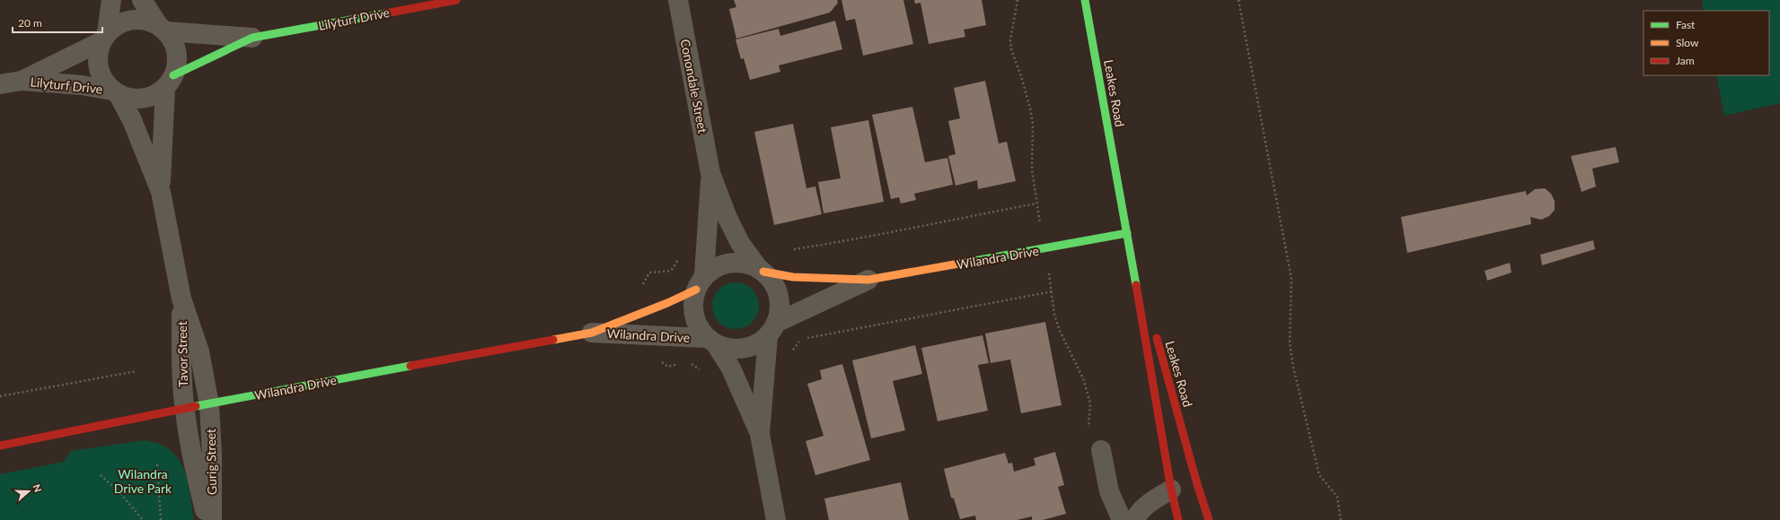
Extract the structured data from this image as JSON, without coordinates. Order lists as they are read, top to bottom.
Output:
{
  "streets": {
    "street": [
      "Lilyturf Drive",
      "Conondale Street",
      "Leakes Road",
      "Wilandra Drive",
      "Tavor Street",
      "Gurig Street"
    ]
  },
  "crossings": [
    ["Lilyturf Drive", "Tavor Street"],
    ["Conondale Street", "Wilandra Drive"],
    ["Leakes Road", "Wilandra Drive"],
    ["Wilandra Drive", "Tavor Street"],
    ["Wilandra Drive", "Gurig Street"],
    ["Tavor Street", "Gurig Street"]
  ],
  "parks": ["Wilandra Drive Park"],
  "legend": ["Fast", "Slow", "Jam"],
  "scale_bar": "20 m",
  "north": "right"
}
